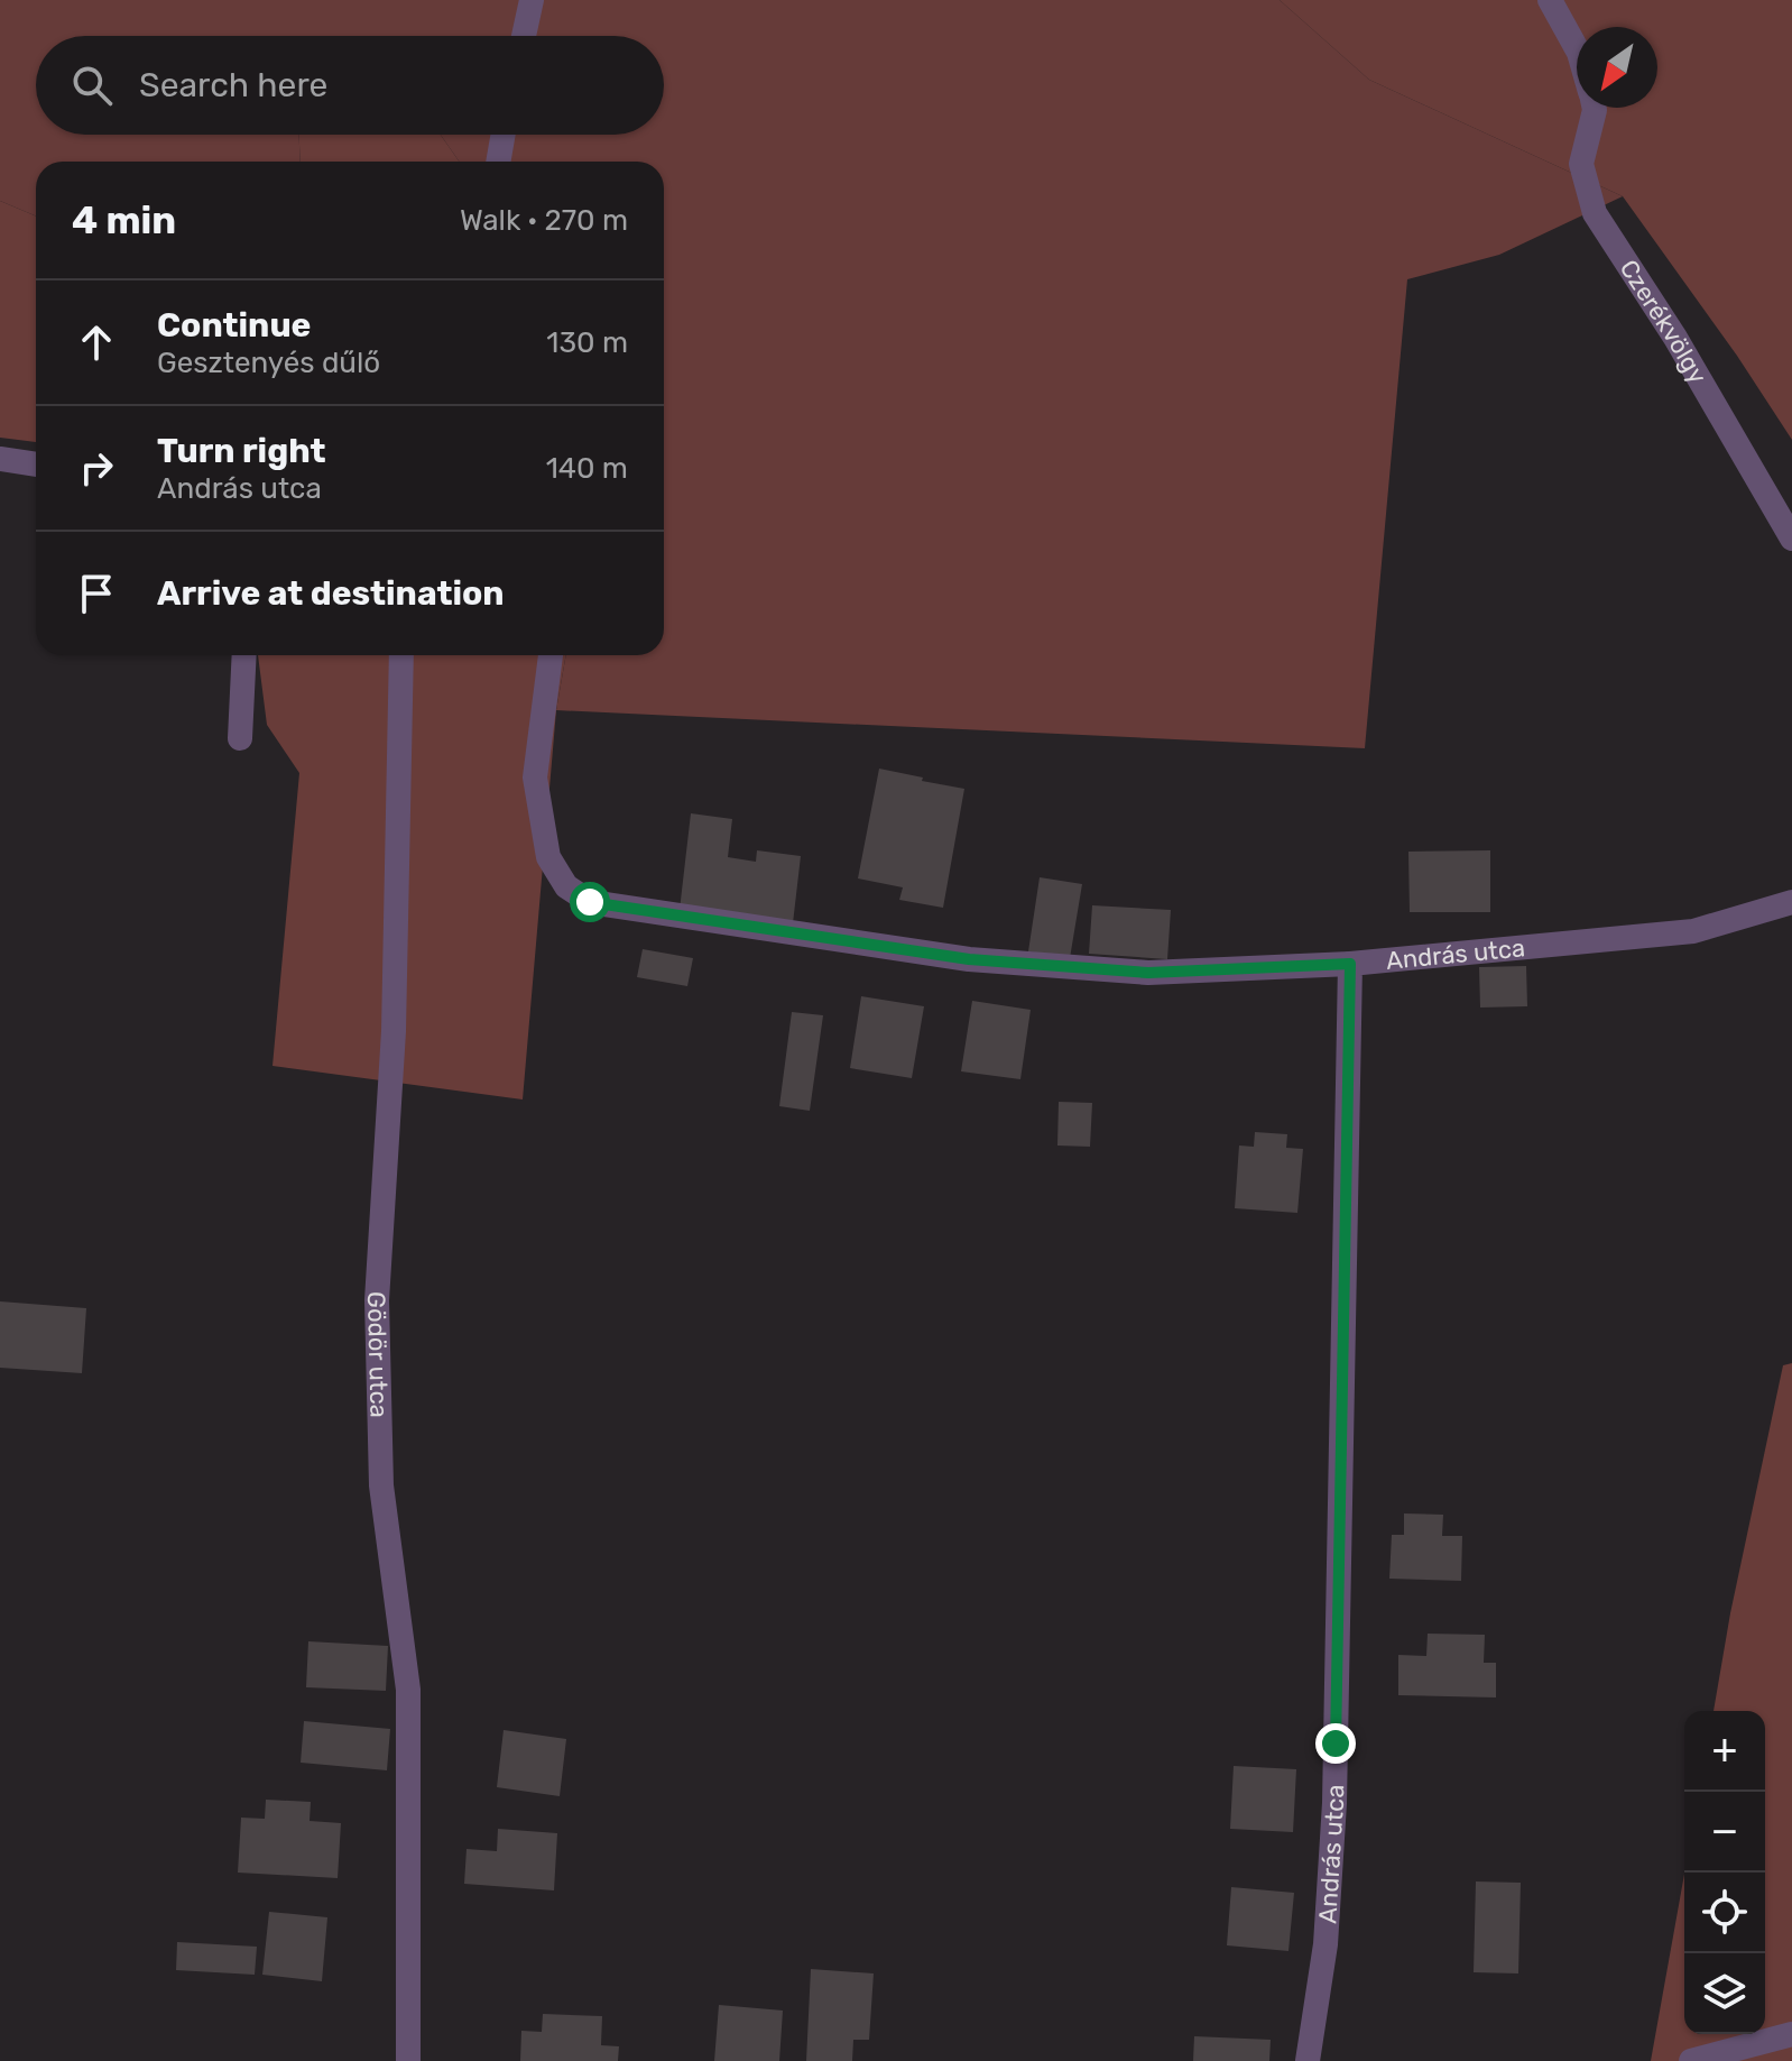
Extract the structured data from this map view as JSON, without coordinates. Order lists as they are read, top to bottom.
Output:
{
  "streets": {
    "street": ["Czerékvölgy", "András utca", "Gödör utca"]
  },
  "north": "bottom left",
  "page": {
    "search": "Search here",
    "heading": ["4 min", "Walk · 270 m"],
    "list": [
      ["Continue", "Gesztenyés dűlő", "130 m"],
      ["Turn right", "András utca", "140 m"],
      "Arrive at destination"
    ],
    "map_buttons": ["+", "−"]
  }
}
